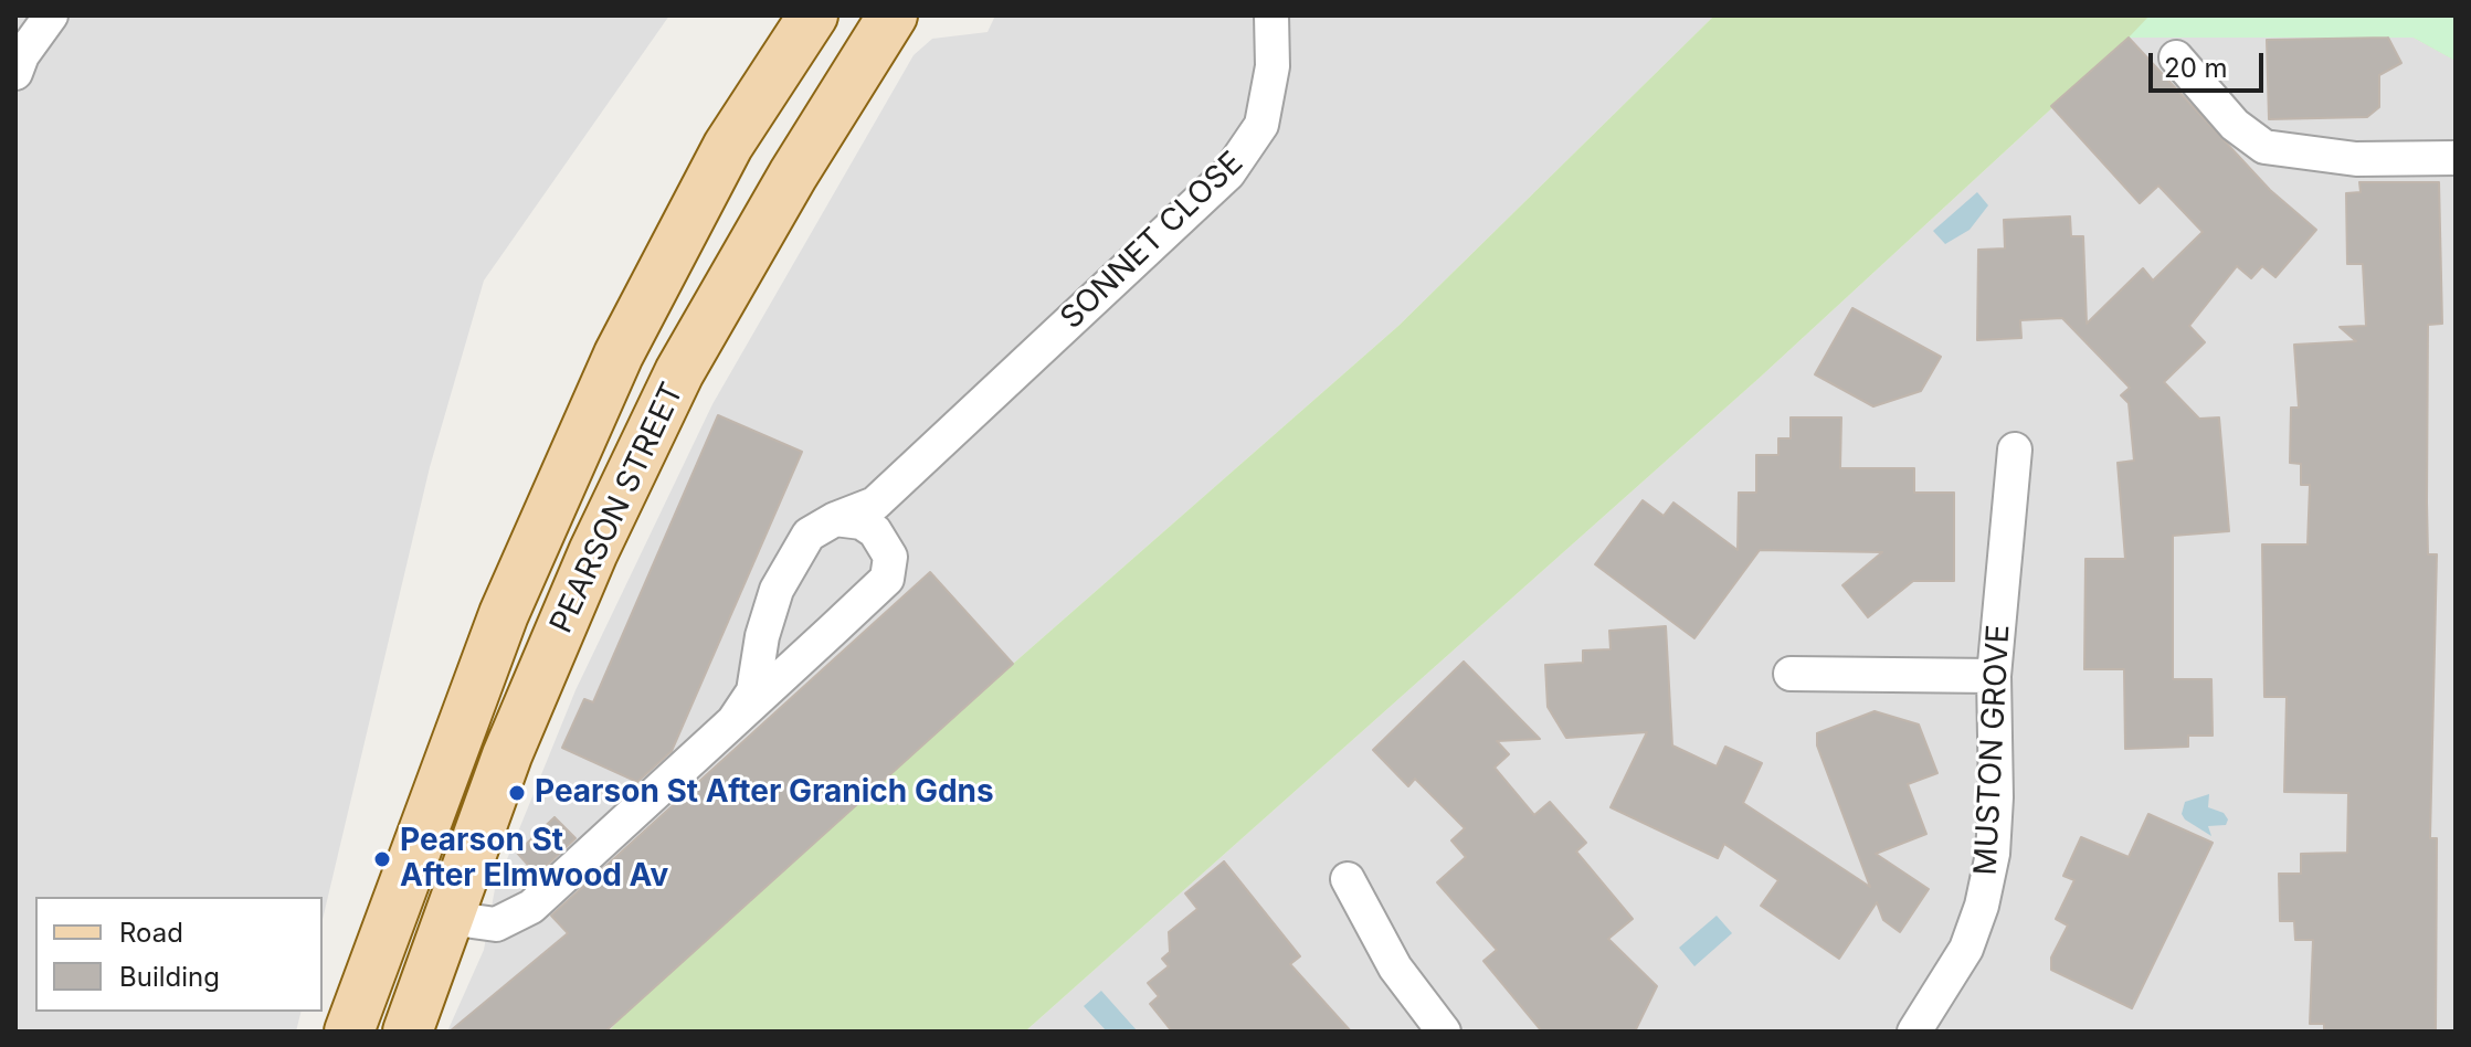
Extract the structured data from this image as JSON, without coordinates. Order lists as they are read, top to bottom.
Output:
{
  "streets": {
    "main road": ["PEARSON STREET"],
    "street": ["SONNET CLOSE", "MUSTON GROVE"]
  },
  "places": ["Pearson St After Granich Gdns", "Pearson St After Elmwood Av"],
  "legend": ["Road", "Building"],
  "scale_bar": "20 m"
}
